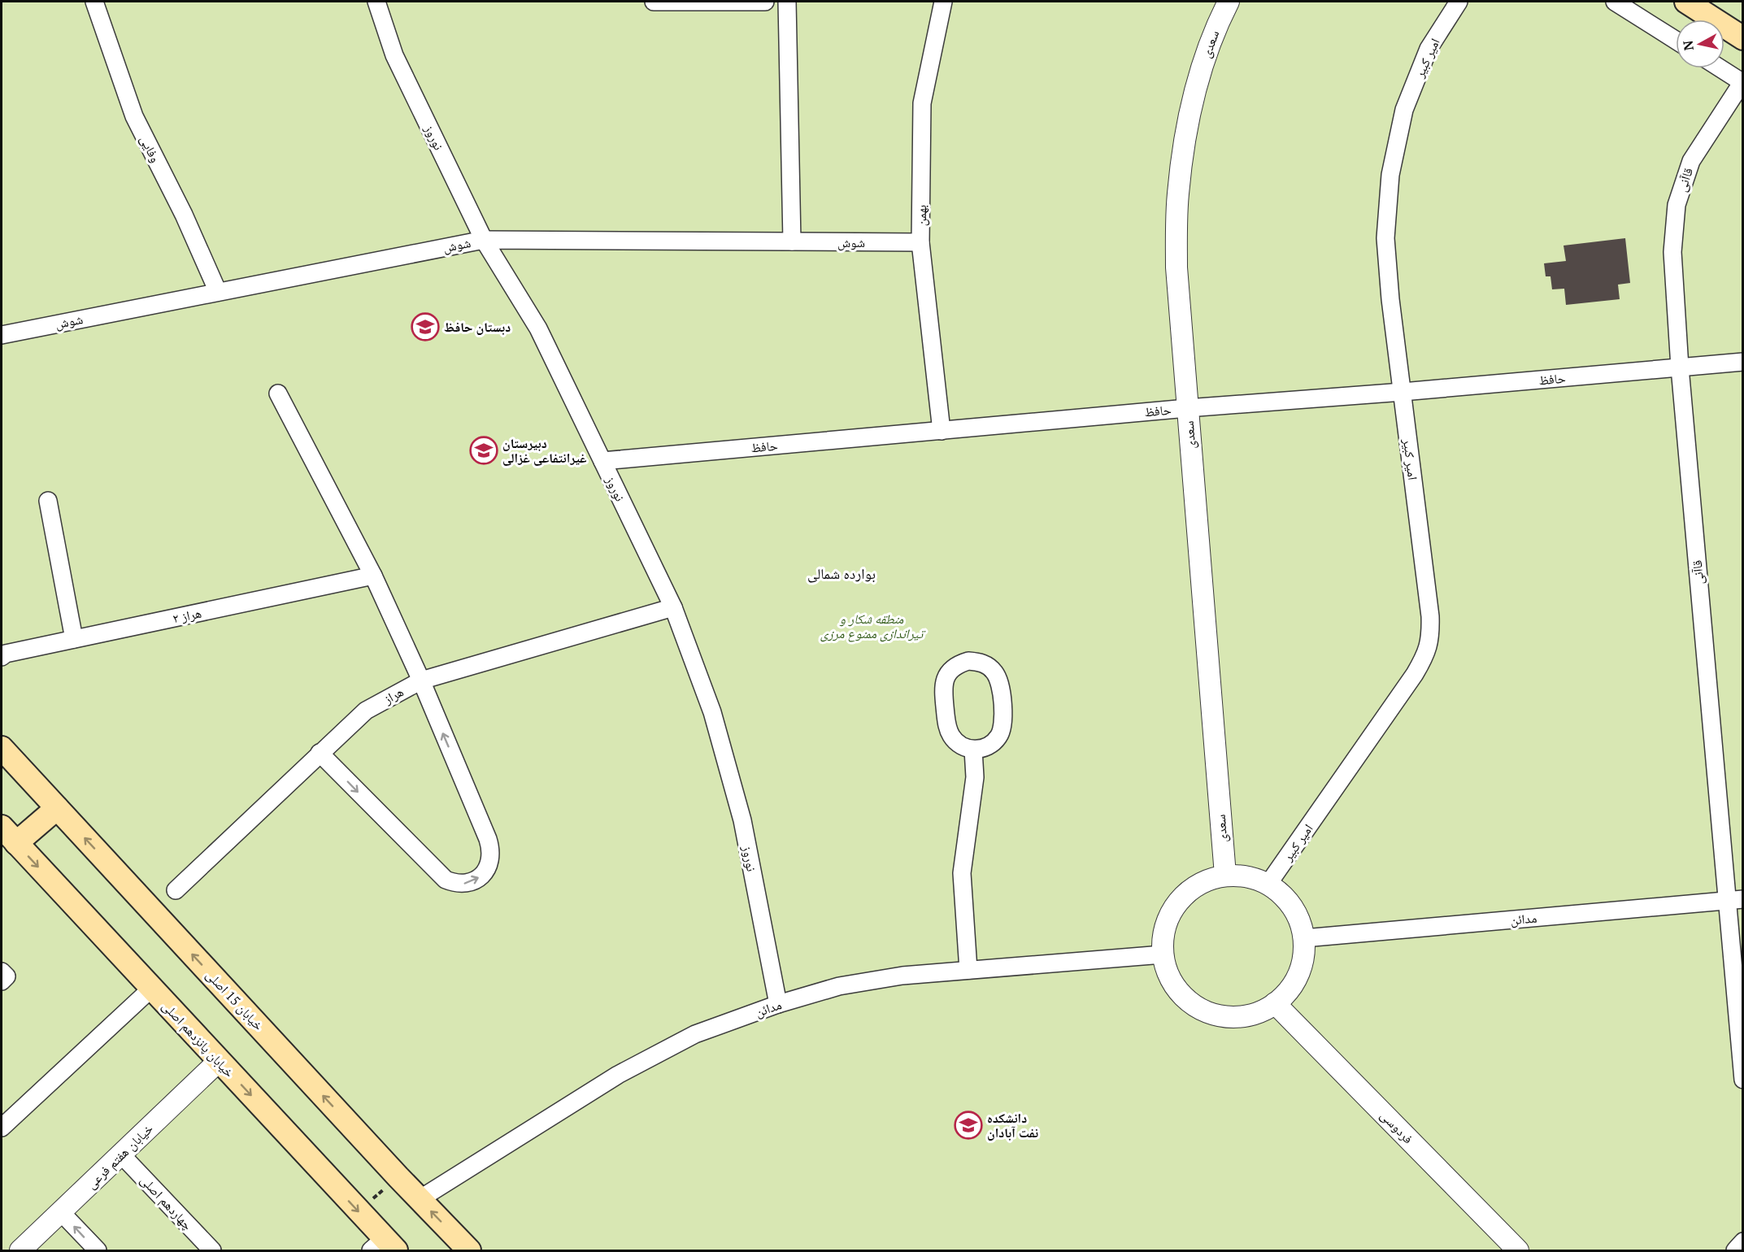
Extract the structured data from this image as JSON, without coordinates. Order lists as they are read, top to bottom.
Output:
{
  "streets": {
    "main road": ["خیابان 15 اصلی", "خیابان پانزدهم اصلی"],
    "street": [
      "سعدی",
      "امیر کبیر",
      "نوروز",
      "وفایی",
      "قاآنی",
      "بهمن",
      "شوش",
      "حافظ",
      "هراز ۲",
      "هراز",
      "مدائن",
      "فردوسی",
      "خیابان هفتم فرعی",
      "چهاردهم اصلی"
    ]
  },
  "crossings": [
    ["سعدی", "امیر کبیر"],
    ["سعدی", "حافظ"],
    ["سعدی", "مدائن"],
    ["سعدی", "فردوسی"],
    ["امیر کبیر", "حافظ"],
    ["امیر کبیر", "مدائن"],
    ["امیر کبیر", "فردوسی"],
    ["نوروز", "شوش"],
    ["نوروز", "حافظ"],
    ["نوروز", "هراز"],
    ["نوروز", "مدائن"],
    ["وفایی", "شوش"],
    ["قاآنی", "حافظ"],
    ["قاآنی", "مدائن"],
    ["بهمن", "شوش"],
    ["بهمن", "حافظ"],
    ["مدائن", "خیابان 15 اصلی"],
    ["مدائن", "فردوسی"],
    ["خیابان پانزدهم اصلی", "خیابان هفتم فرعی"],
    ["خیابان هفتم فرعی", "چهاردهم اصلی"]
  ],
  "one_way": ["خیابان 15 اصلی", "خیابان پانزدهم اصلی"],
  "districts": ["بوارده شمالی"],
  "parks": ["منطقه شکار و تیراندازی ممنوع مرزی"],
  "places": {
    "school or university": ["دبستان حافظ", "دبیرستان غیرانتفاعی غزالی", "دانشکده نفت آبادان"]
  },
  "north": "left"
}
